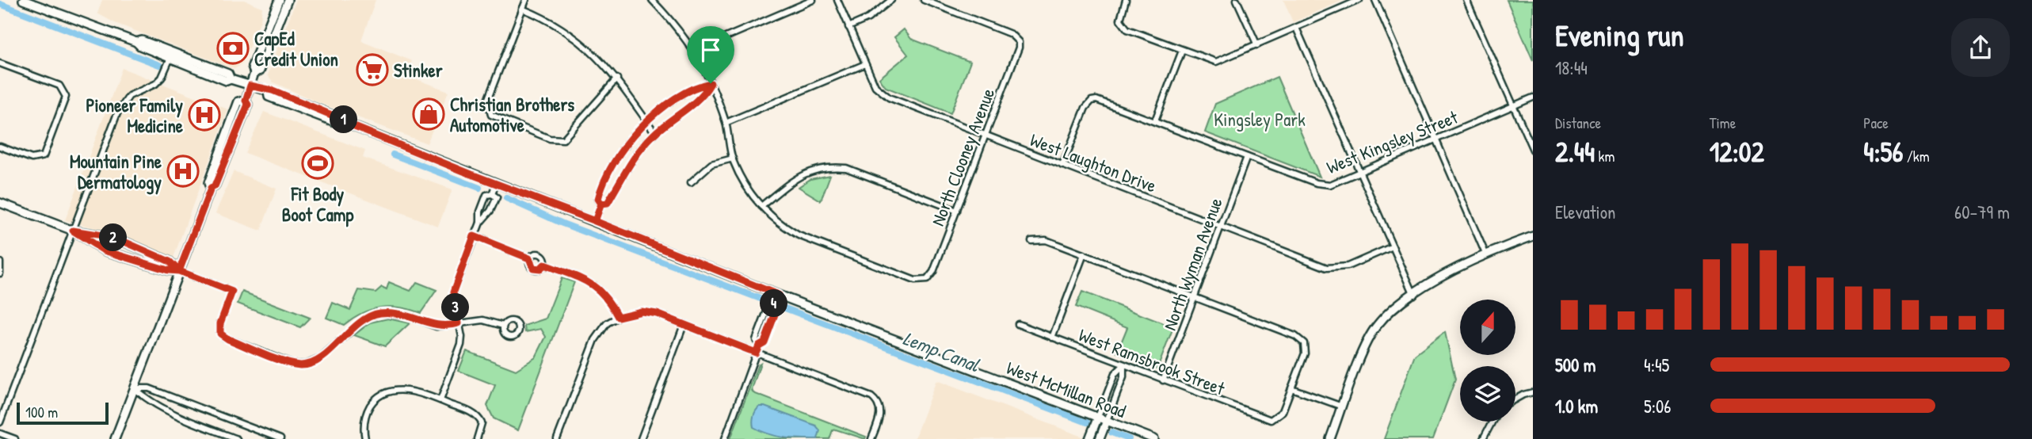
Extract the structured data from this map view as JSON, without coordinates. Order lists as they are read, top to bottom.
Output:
{
  "streets": {
    "main road": ["West McMillan Road"],
    "street": [
      "West Kingsley Street",
      "North Clooney Avenue",
      "West Laughton Drive",
      "North Wyman Avenue",
      "West Ramsbrook Street"
    ]
  },
  "crossings": [
    ["West Kingsley Street", "West Laughton Drive"],
    ["West Kingsley Street", "North Wyman Avenue"],
    ["North Clooney Avenue", "West Laughton Drive"],
    ["West Laughton Drive", "North Wyman Avenue"],
    ["North Wyman Avenue", "West Ramsbrook Street"]
  ],
  "water": ["Lemp Canal"],
  "parks": ["Kingsley Park"],
  "places": {
    "bank": ["CapEd Credit Union"],
    "supermarket": ["Stinker"],
    "shop": ["Christian Brothers Automotive"],
    "hospital": ["Pioneer Family Medicine", "Mountain Pine Dermatology"],
    "sports": ["Fit Body Boot Camp"]
  },
  "scale_bar": "100 m",
  "north": "top",
  "page": {
    "heading": ["Evening run", "18:44"],
    "stats": [
      ["Distance", "2.44 km"],
      ["Time", "12:02"],
      ["Pace", "4:56 /km"]
    ],
    "pins": [
      "1",
      "2",
      "4",
      "3"
    ],
    "chart": ["Elevation", "60–79 m"],
    "list": [
      {
        "name": "500 m",
        "note": "4:45"
      },
      {
        "name": "1.0 km",
        "note": "5:06"
      }
    ],
    "scale": "100 m"
  }
}
